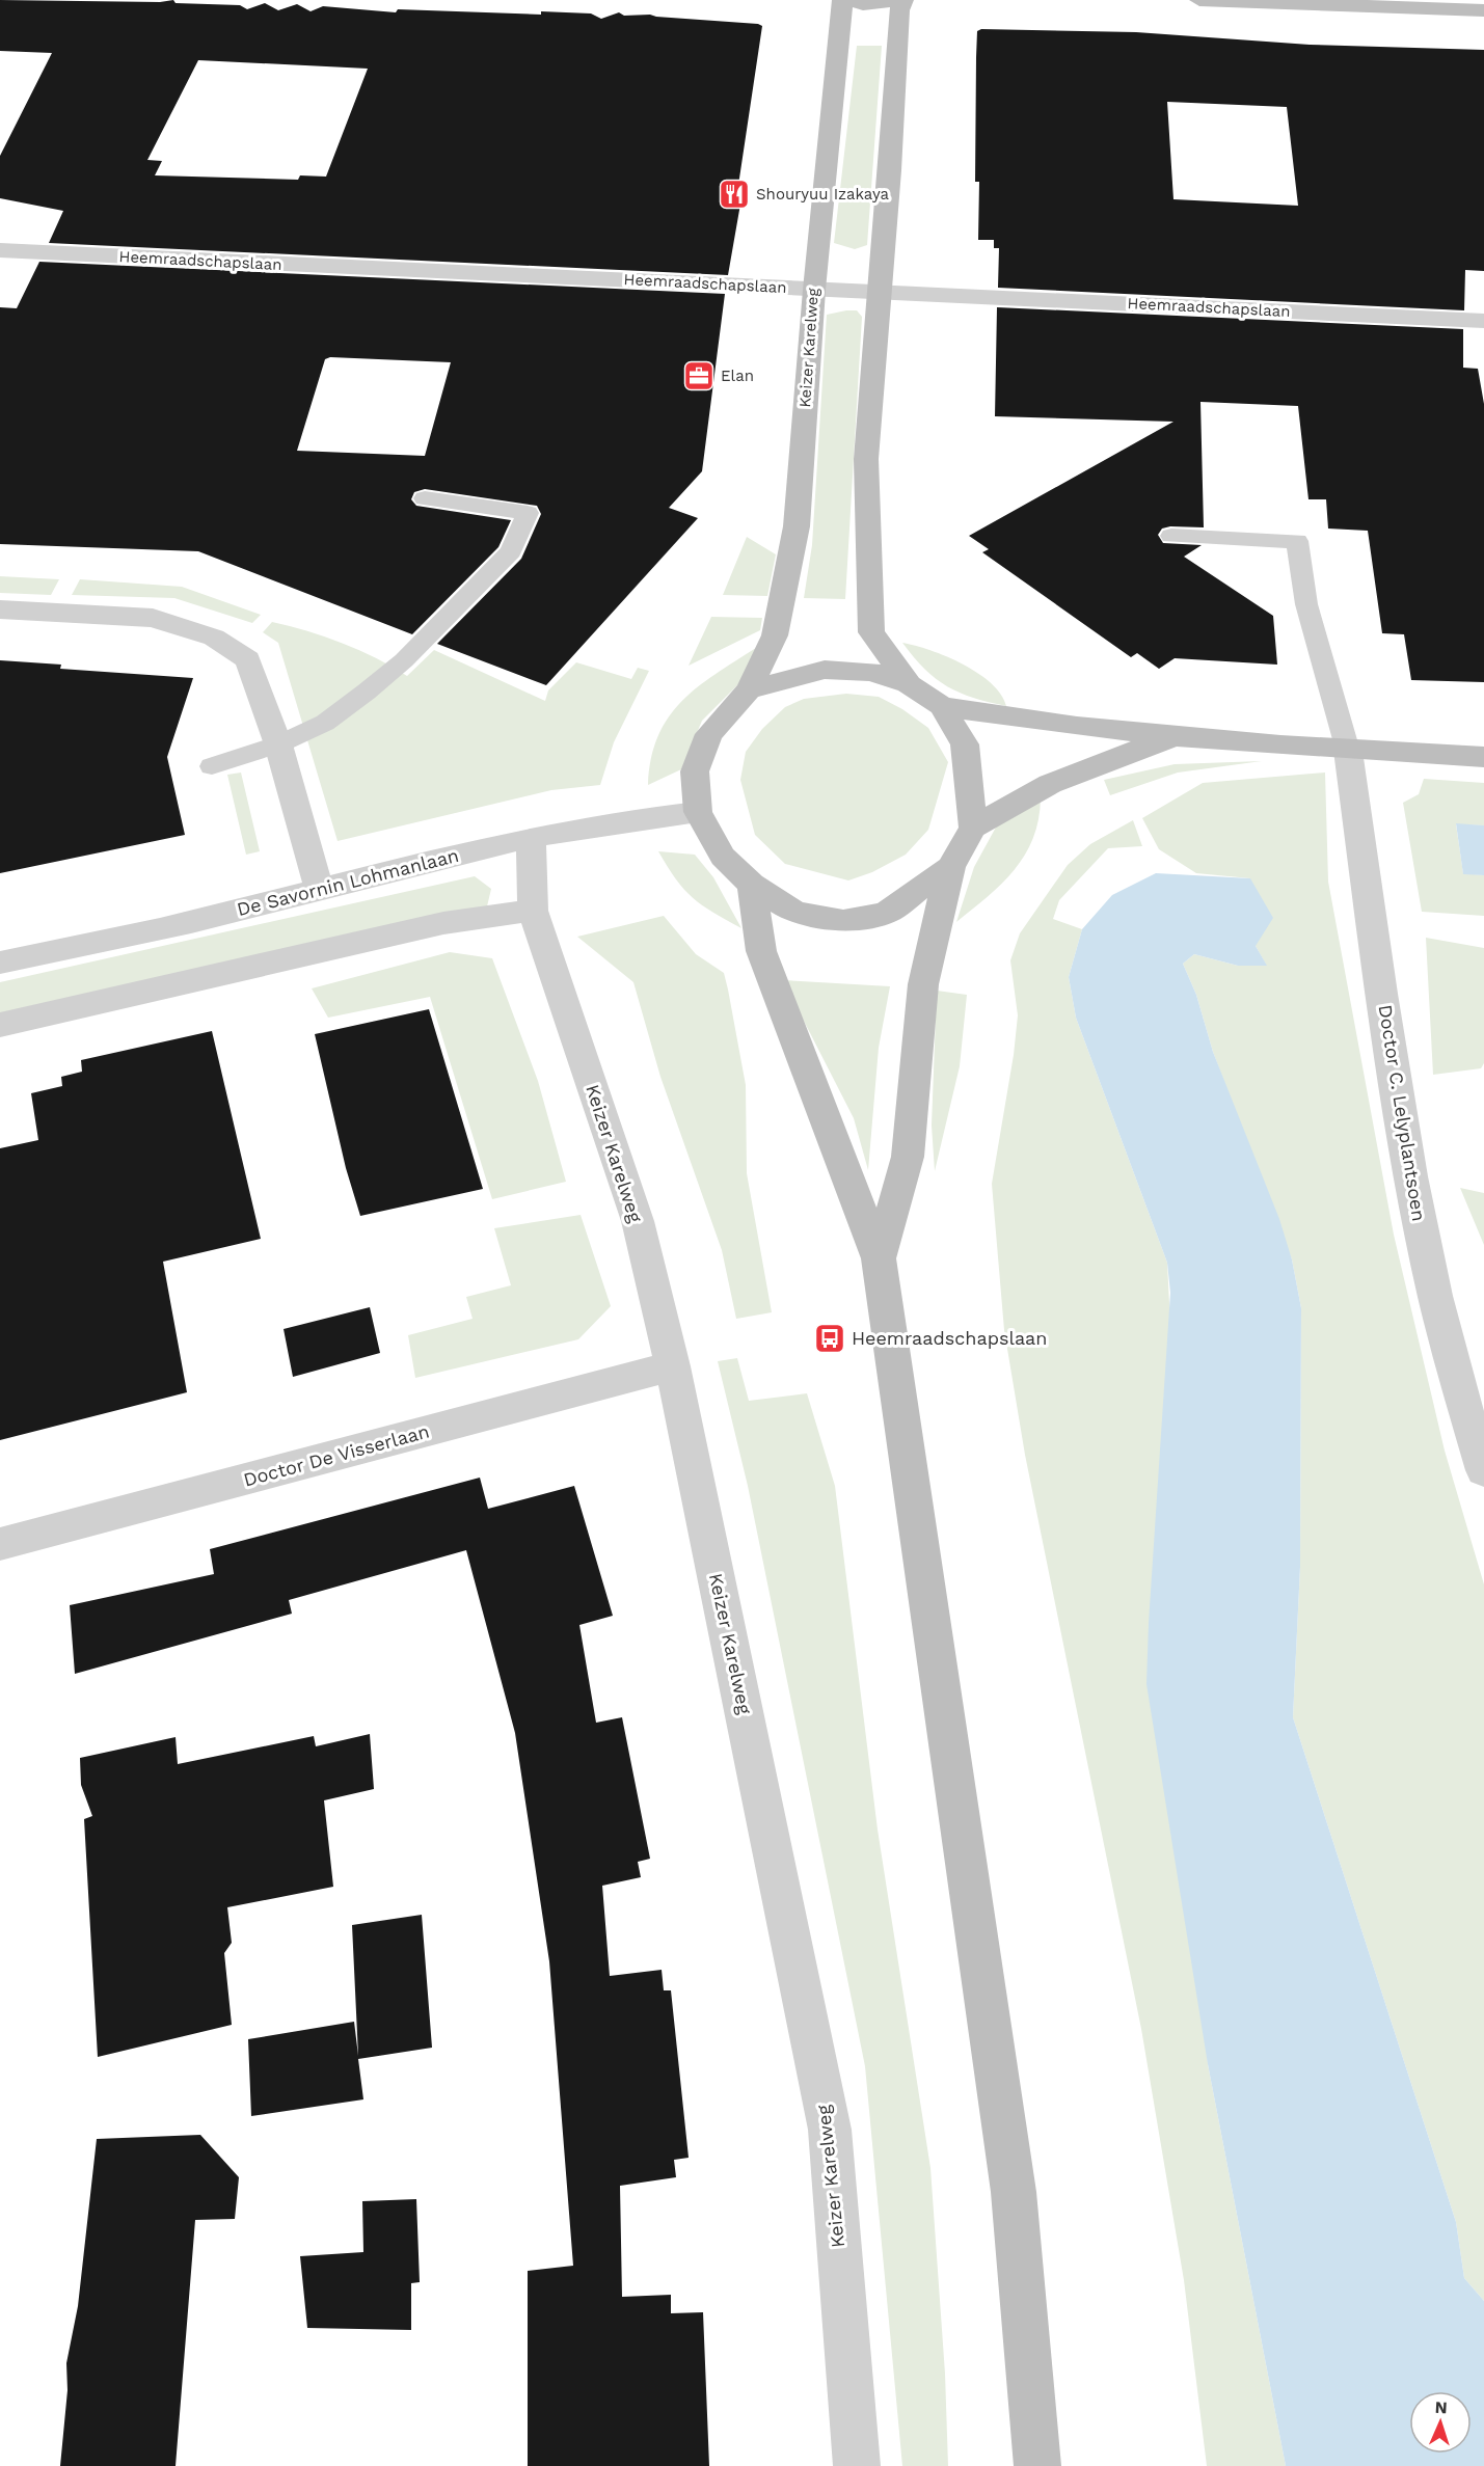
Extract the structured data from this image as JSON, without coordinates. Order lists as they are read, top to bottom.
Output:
{
  "streets": {
    "main road": ["Keizer Karelweg"],
    "street": [
      "Heemraadschapslaan",
      "De Savornin Lohmanlaan",
      "Doctor C. Lelyplantsoen",
      "Doctor De Visserlaan"
    ]
  },
  "crossings": [
    ["Heemraadschapslaan", "Keizer Karelweg"],
    ["Keizer Karelweg", "De Savornin Lohmanlaan"],
    ["Keizer Karelweg", "Doctor De Visserlaan"]
  ],
  "places": {
    "restaurant": ["Shouryuu Izakaya"],
    "office": ["Elan"],
    "bus stop": ["Heemraadschapslaan"]
  },
  "north": "top"
}
